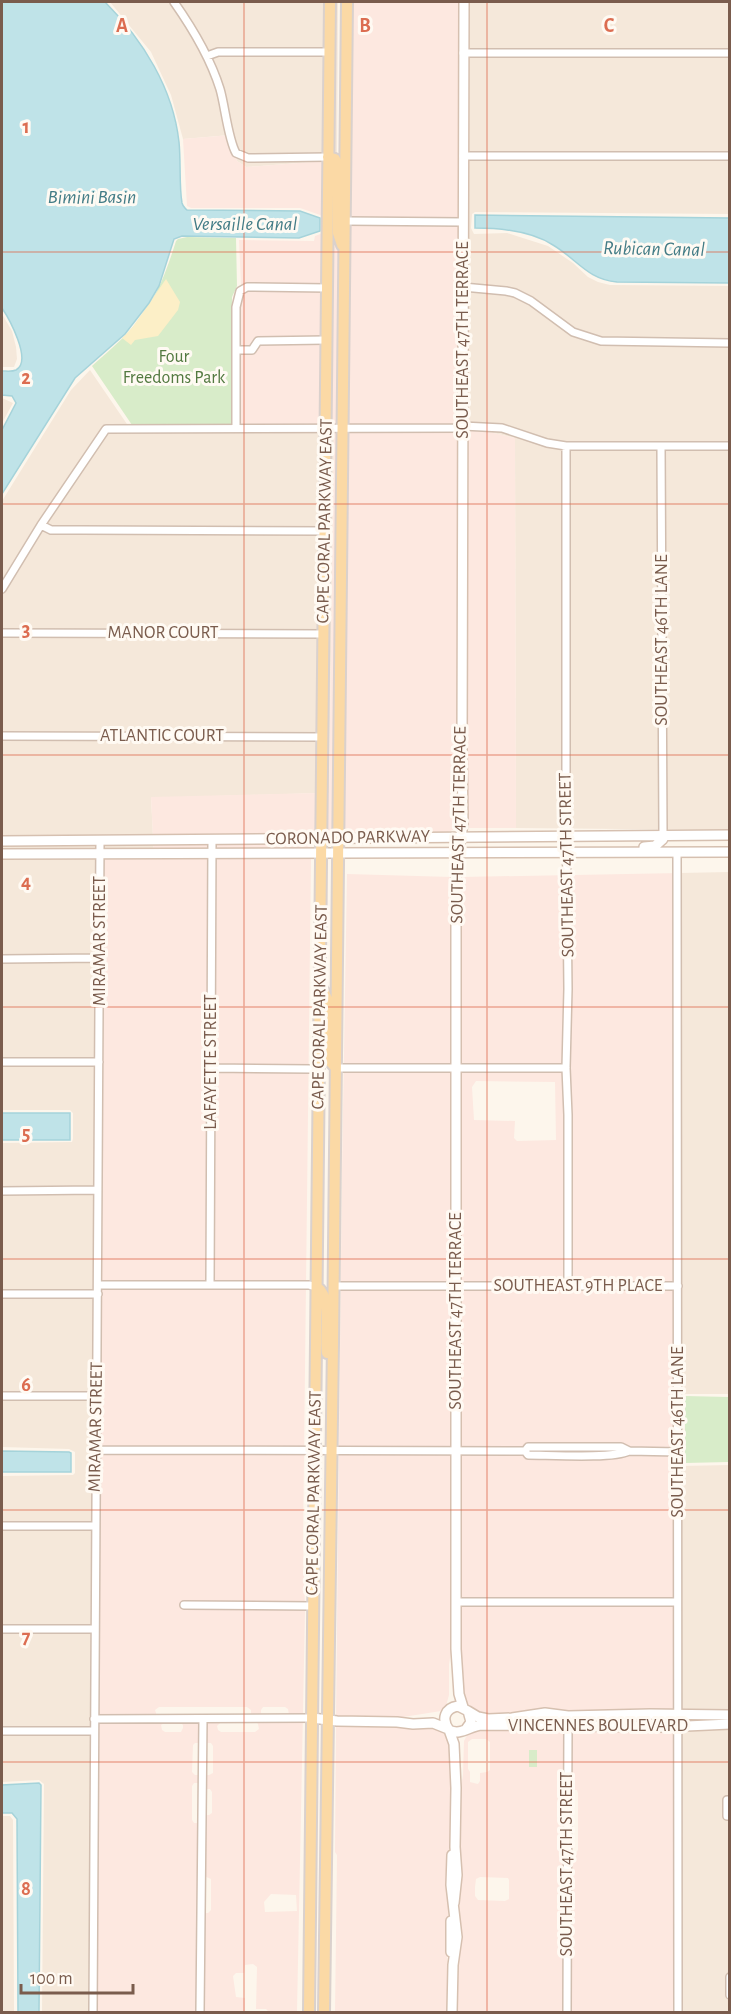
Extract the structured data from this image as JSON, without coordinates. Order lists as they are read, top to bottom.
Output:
{
  "streets": {
    "main road": ["CAPE CORAL PARKWAY EAST"],
    "street": [
      "SOUTHEAST 47TH TERRACE",
      "MANOR COURT",
      "SOUTHEAST 46TH LANE",
      "ATLANTIC COURT",
      "CORONADO PARKWAY",
      "SOUTHEAST 47TH STREET",
      "MIRAMAR STREET",
      "LAFAYETTE STREET",
      "SOUTHEAST 9TH PLACE",
      "VINCENNES BOULEVARD"
    ]
  },
  "crossings": [
    ["SOUTHEAST 47TH TERRACE", "CORONADO PARKWAY"],
    ["SOUTHEAST 47TH TERRACE", "SOUTHEAST 9TH PLACE"],
    ["SOUTHEAST 47TH TERRACE", "VINCENNES BOULEVARD"],
    ["CAPE CORAL PARKWAY EAST", "MANOR COURT"],
    ["CAPE CORAL PARKWAY EAST", "ATLANTIC COURT"],
    ["CAPE CORAL PARKWAY EAST", "CORONADO PARKWAY"],
    ["CAPE CORAL PARKWAY EAST", "SOUTHEAST 9TH PLACE"],
    ["SOUTHEAST 46TH LANE", "CORONADO PARKWAY"],
    ["SOUTHEAST 46TH LANE", "SOUTHEAST 9TH PLACE"],
    ["SOUTHEAST 46TH LANE", "VINCENNES BOULEVARD"],
    ["CORONADO PARKWAY", "SOUTHEAST 47TH STREET"],
    ["CORONADO PARKWAY", "MIRAMAR STREET"],
    ["CORONADO PARKWAY", "LAFAYETTE STREET"],
    ["SOUTHEAST 47TH STREET", "SOUTHEAST 9TH PLACE"],
    ["SOUTHEAST 47TH STREET", "VINCENNES BOULEVARD"]
  ],
  "water": ["Bimini Basin", "Versaille Canal", "Rubican Canal"],
  "parks": ["Four Freedoms Park"],
  "scale_bar": "100 m",
  "grid": {
    "columns": ["A", "B", "C"],
    "rows": [
      "1",
      "2",
      "3",
      "4",
      "5",
      "6",
      "7",
      "8"
    ]
  }
}
